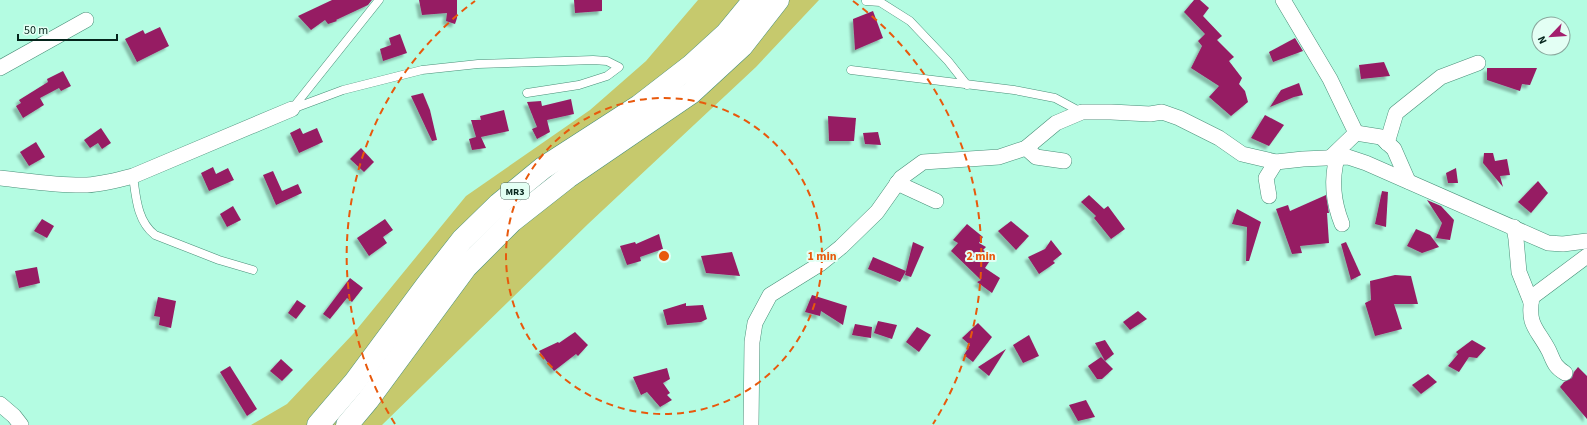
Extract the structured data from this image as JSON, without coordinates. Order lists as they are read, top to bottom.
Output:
{
  "streets": {
    "highway": ["MR3"]
  },
  "scale_bar": "50 m",
  "north": "bottom left",
  "rings": ["1 min", "2 min"]
}
